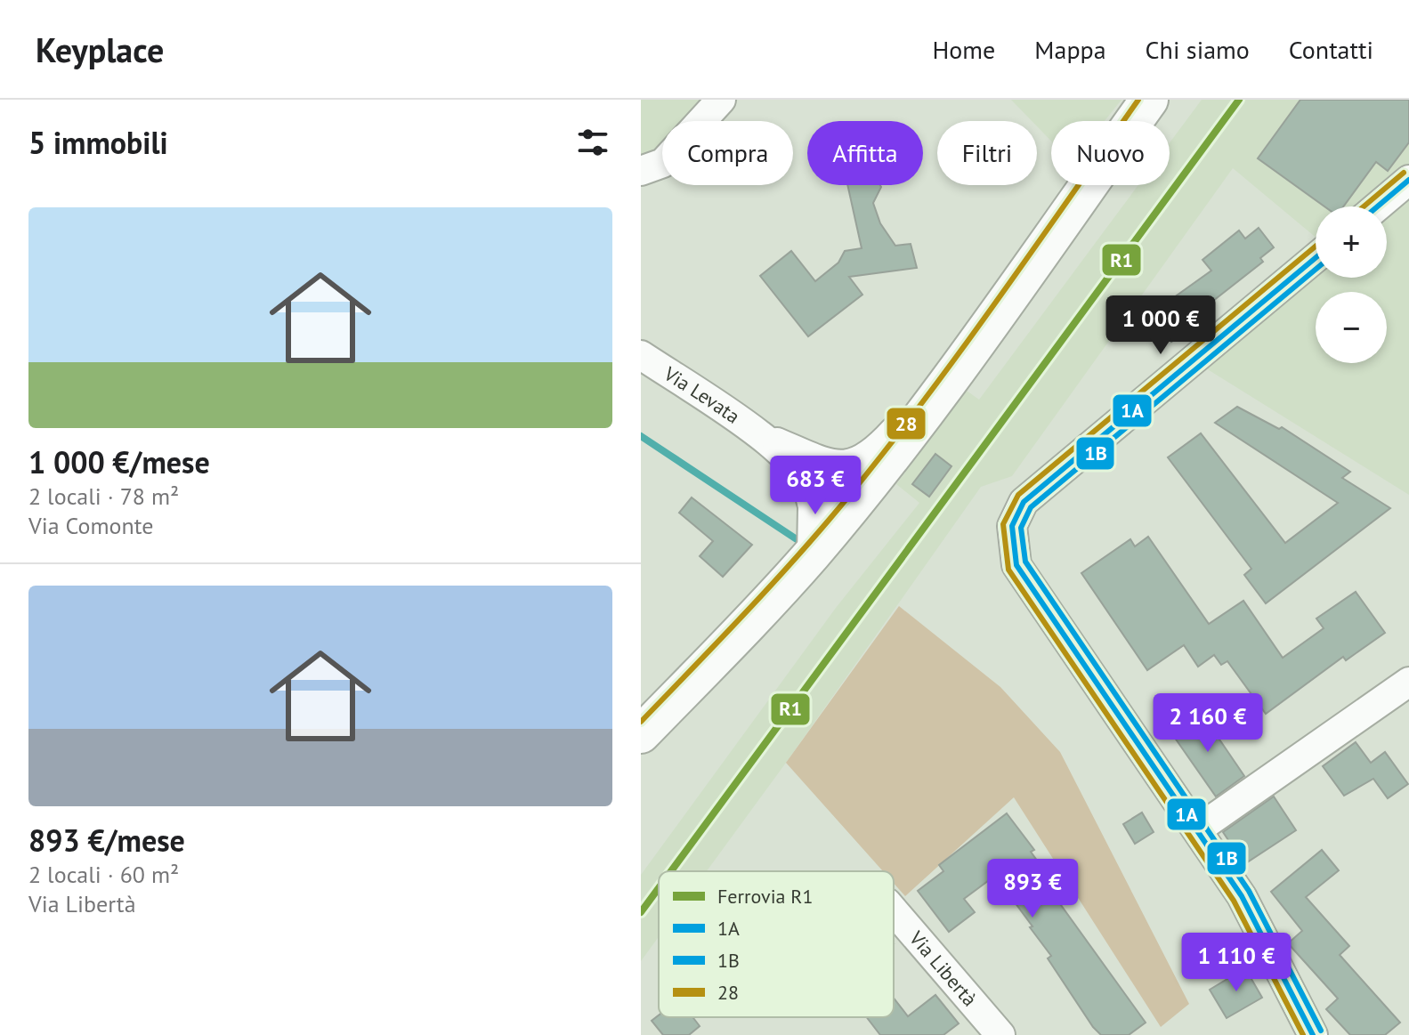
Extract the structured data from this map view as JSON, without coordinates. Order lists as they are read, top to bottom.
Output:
{
  "streets": {
    "street": ["Via Levata", "Via Libertà"]
  },
  "lines": [
    "rail line R1",
    "transit line 28",
    "transit line 1A",
    "transit line 1B"
  ],
  "legend": [
    "Ferrovia R1",
    "1A",
    "1B",
    "28"
  ],
  "page": {
    "header": "Keyplace",
    "nav": [
      "Home",
      "Mappa",
      "Chi siamo",
      "Contatti"
    ],
    "heading": "5 immobili",
    "chip": [
      "Compra",
      "Affitta",
      "Filtri",
      "Nuovo"
    ],
    "list": [
      {
        "name": "1 000 €/mese",
        "note": "2 locali · 78 m² · Via Comonte"
      },
      {
        "name": "893 €/mese",
        "note": "2 locali · 60 m² · Via Libertà"
      }
    ],
    "map_buttons": ["+", "−"],
    "price": [
      "1 000 €",
      "683 €",
      "2 160 €",
      "893 €",
      "1 110 €"
    ]
  }
}
